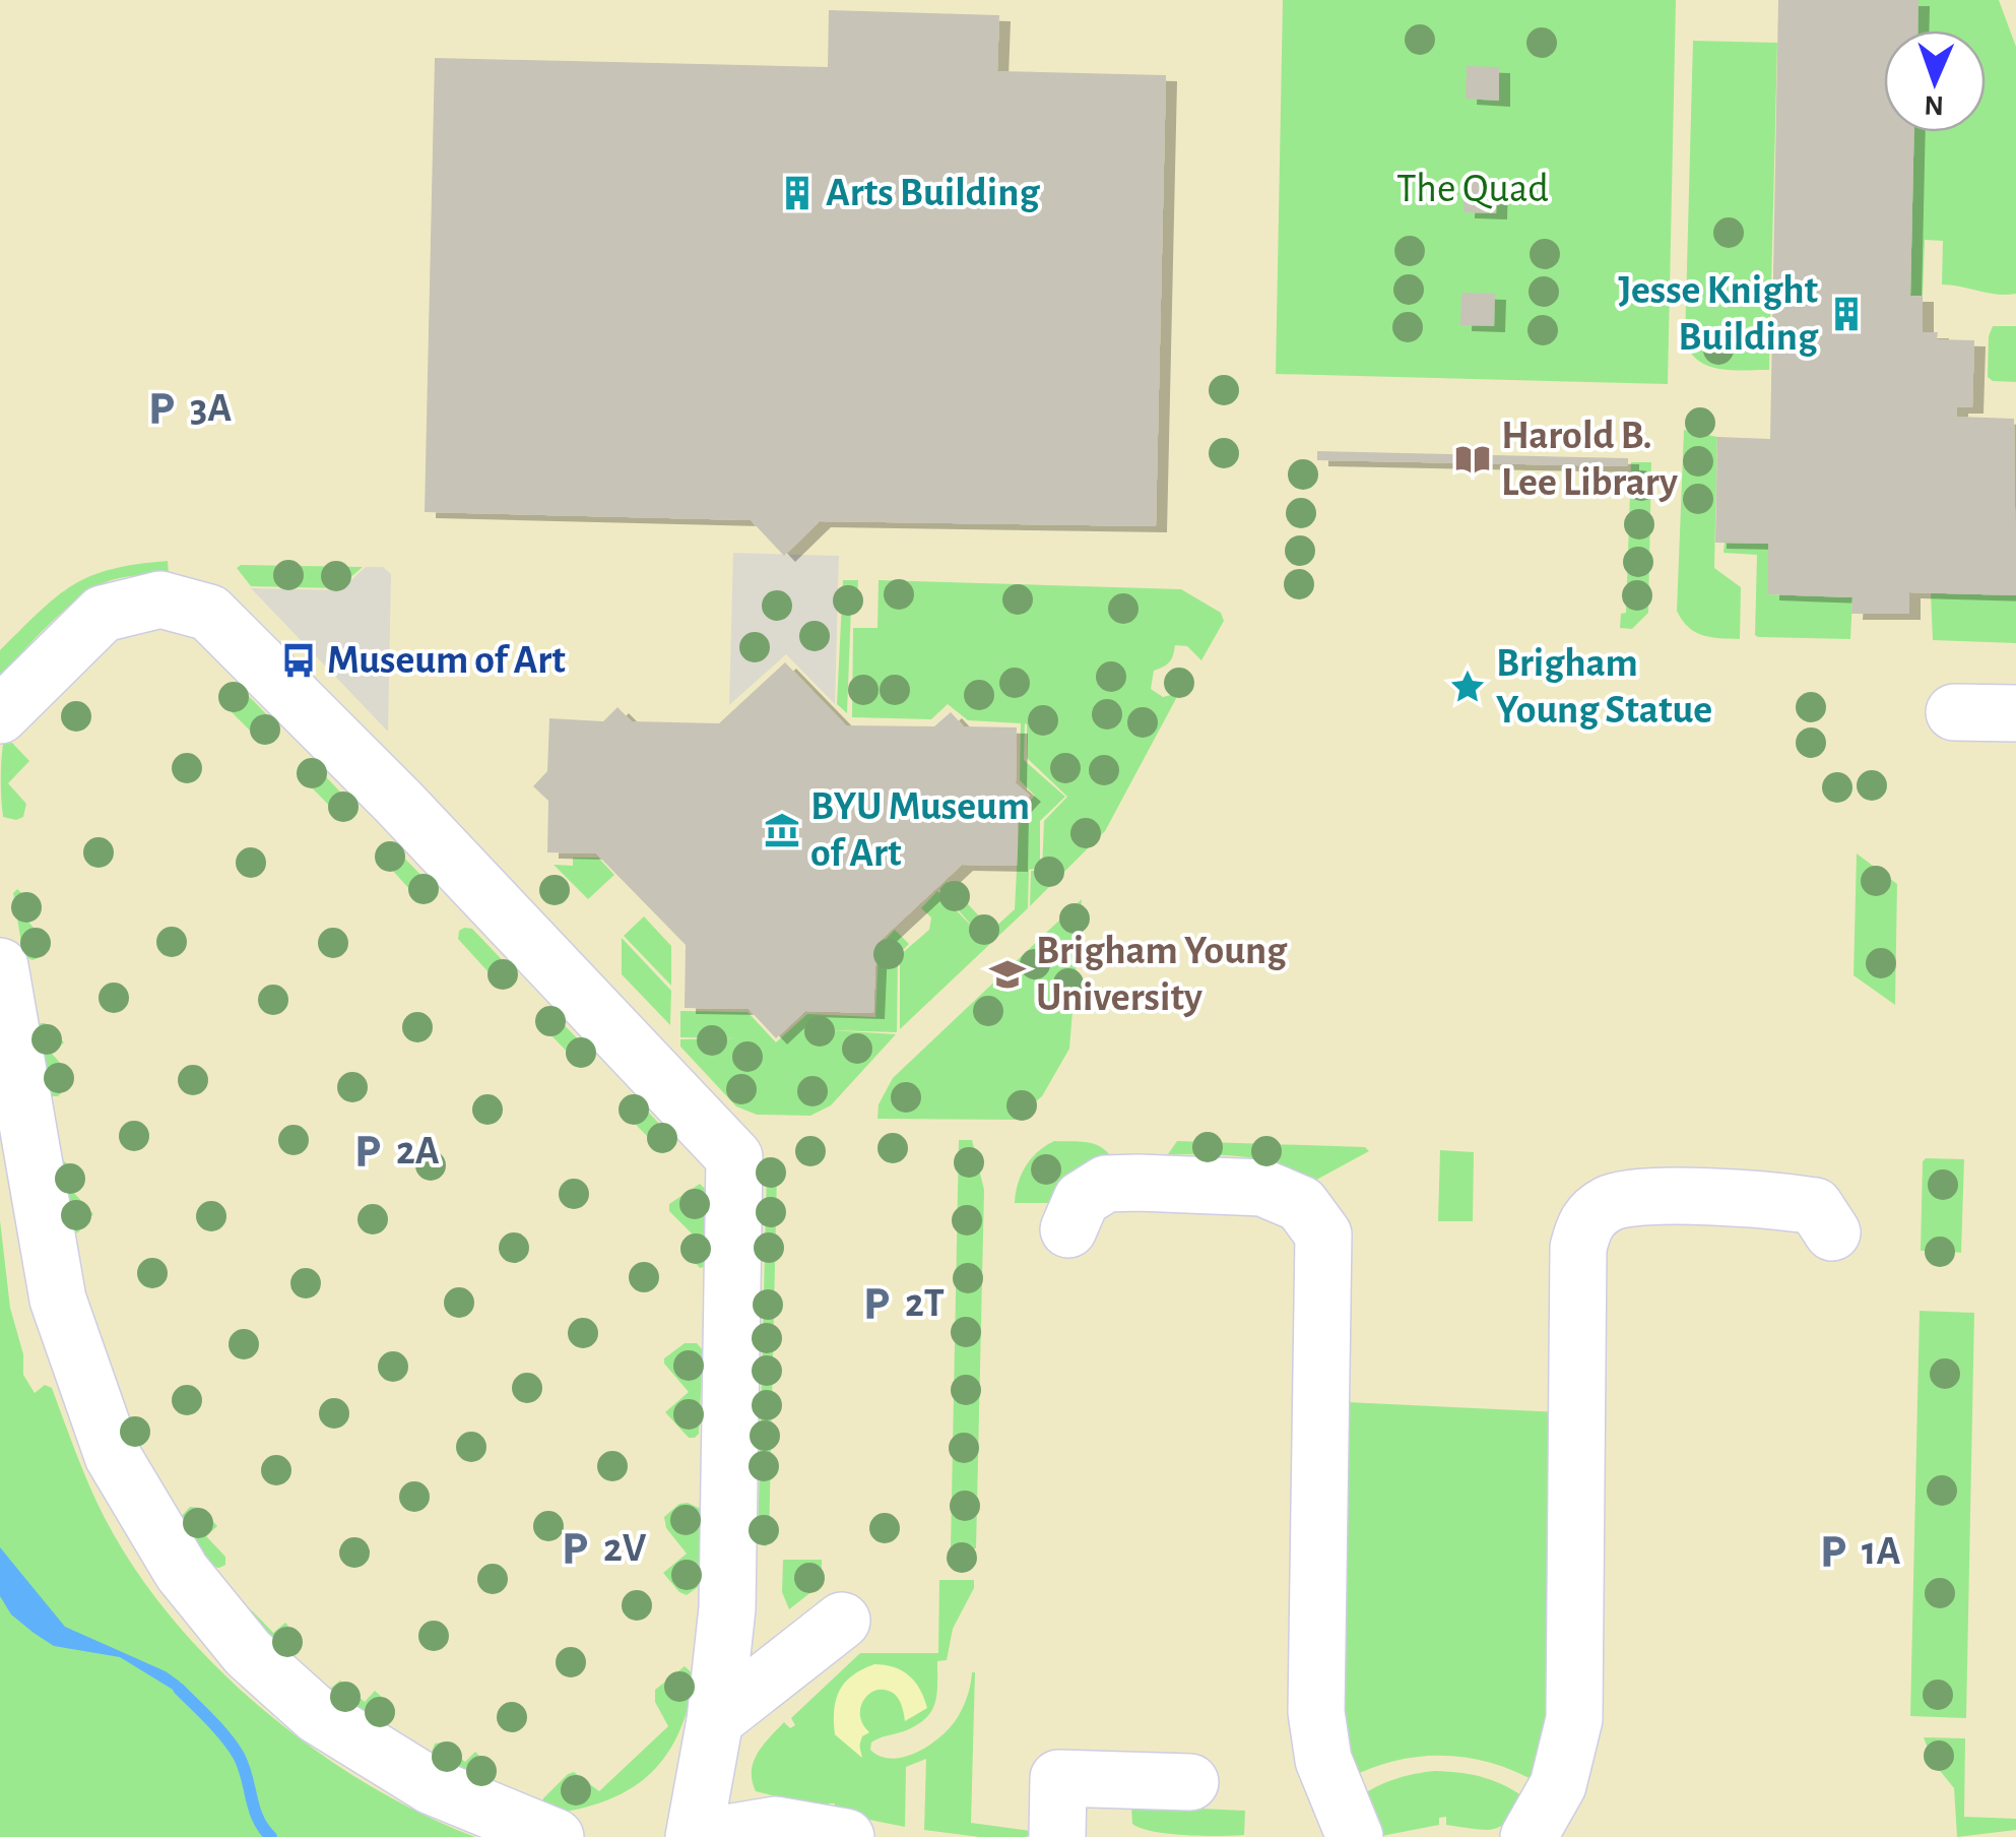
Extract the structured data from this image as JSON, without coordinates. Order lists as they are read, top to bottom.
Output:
{
  "parks": ["The Quad"],
  "places": {
    "building": ["Arts Building", "Jesse Knight Building"],
    "parking": [
      "3A",
      "2A",
      "2T",
      "2V",
      "1A"
    ],
    "library": ["Harold B. Lee Library"],
    "bus stop": ["Museum of Art"],
    "place": ["Brigham Young Statue"],
    "museum": ["BYU Museum of Art"],
    "school or university": ["Brigham Young University"]
  },
  "north": "bottom"
}
